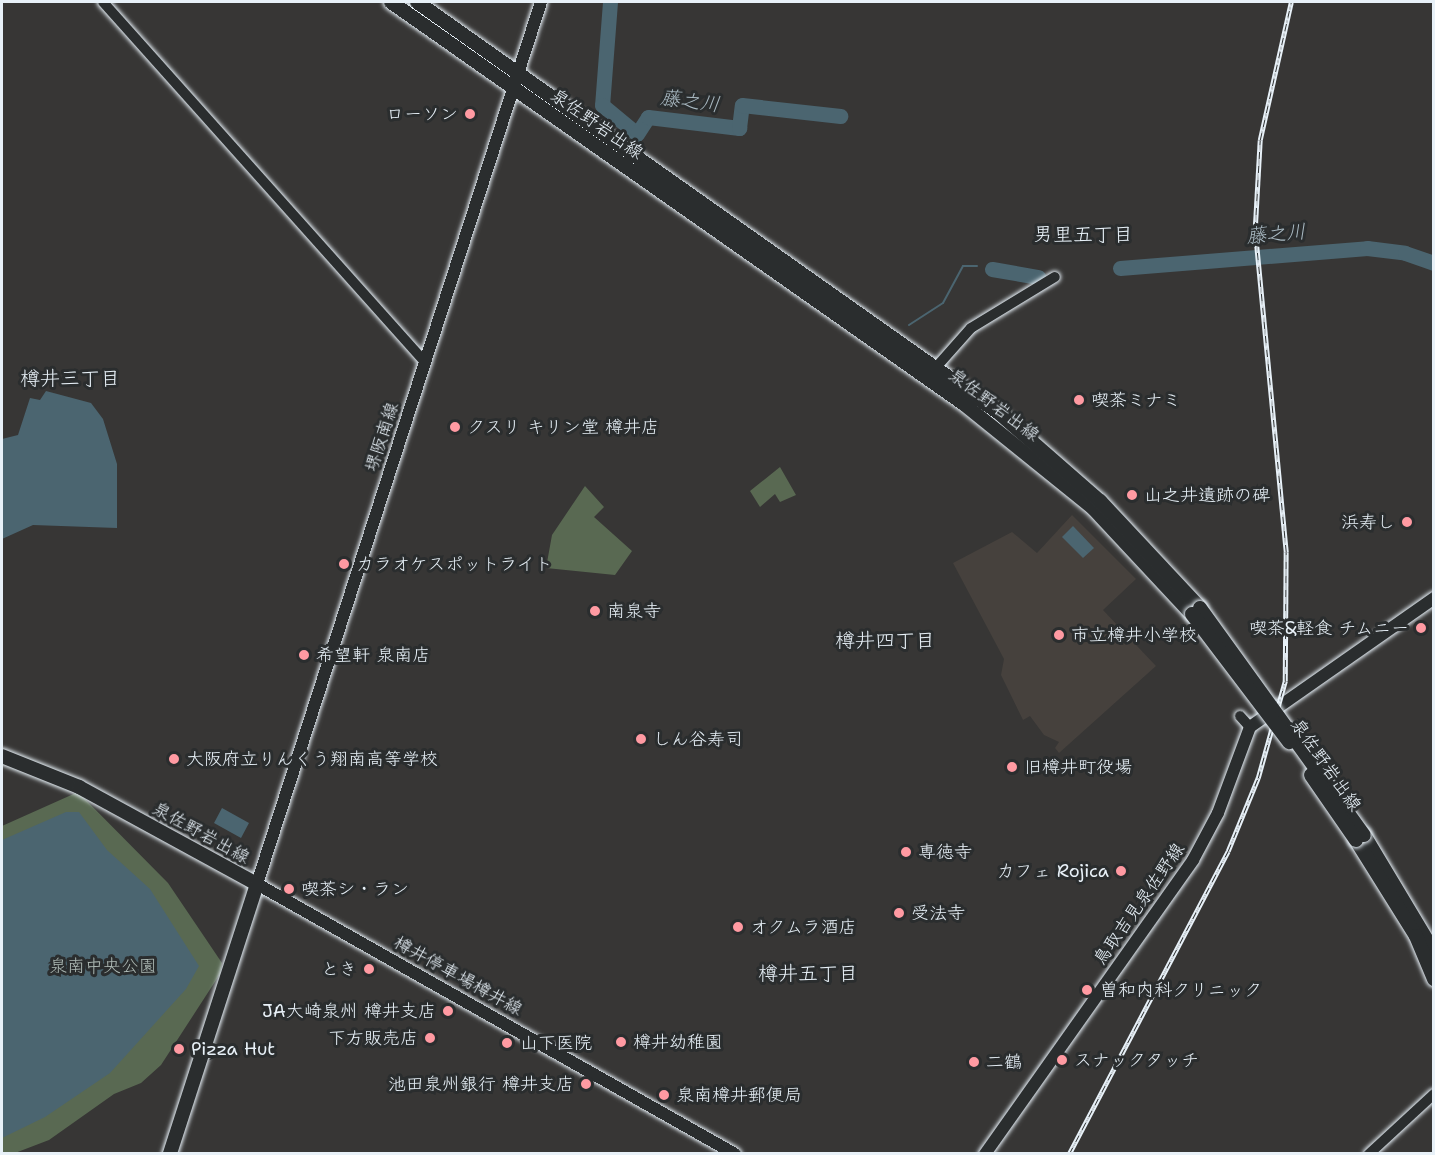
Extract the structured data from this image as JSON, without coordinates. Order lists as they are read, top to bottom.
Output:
{
  "streets": {
    "main road": [
      "泉佐野岩出線",
      "堺阪南線",
      "鳥取吉見泉佐野線",
      "樽井停車場樽井線"
    ]
  },
  "crossings": [
    ["泉佐野岩出線", "堺阪南線"],
    ["泉佐野岩出線", "樽井停車場樽井線"],
    ["堺阪南線", "樽井停車場樽井線"]
  ],
  "districts": [
    "男里五丁目",
    "樽井三丁目",
    "樽井四丁目",
    "樽井五丁目"
  ],
  "water": ["藤之川"],
  "parks": ["泉南中央公園"],
  "places": [
    "ローソン",
    "喫茶ミナミ",
    "クスリ キリン堂 樽井店",
    "山之井遺跡の碑",
    "浜寿し",
    "カラオケスポットライト",
    "南泉寺",
    "喫茶&軽食 チムニー",
    "市立樽井小学校",
    "希望軒 泉南店",
    "しん谷寿司",
    "大阪府立りんくう翔南高等学校",
    "旧樽井町役場",
    "専徳寺",
    "カフェ Rojica",
    "喫茶シ・ラン",
    "受法寺",
    "オクムラ酒店",
    "とき",
    "曽和内科クリニック",
    "JA大崎泉州 樽井支店",
    "下方販売店",
    "樽井幼稚園",
    "山下医院",
    "Pizza Hut",
    "スナックタッチ",
    "二鶴",
    "池田泉州銀行 樽井支店",
    "泉南樽井郵便局"
  ]
}
